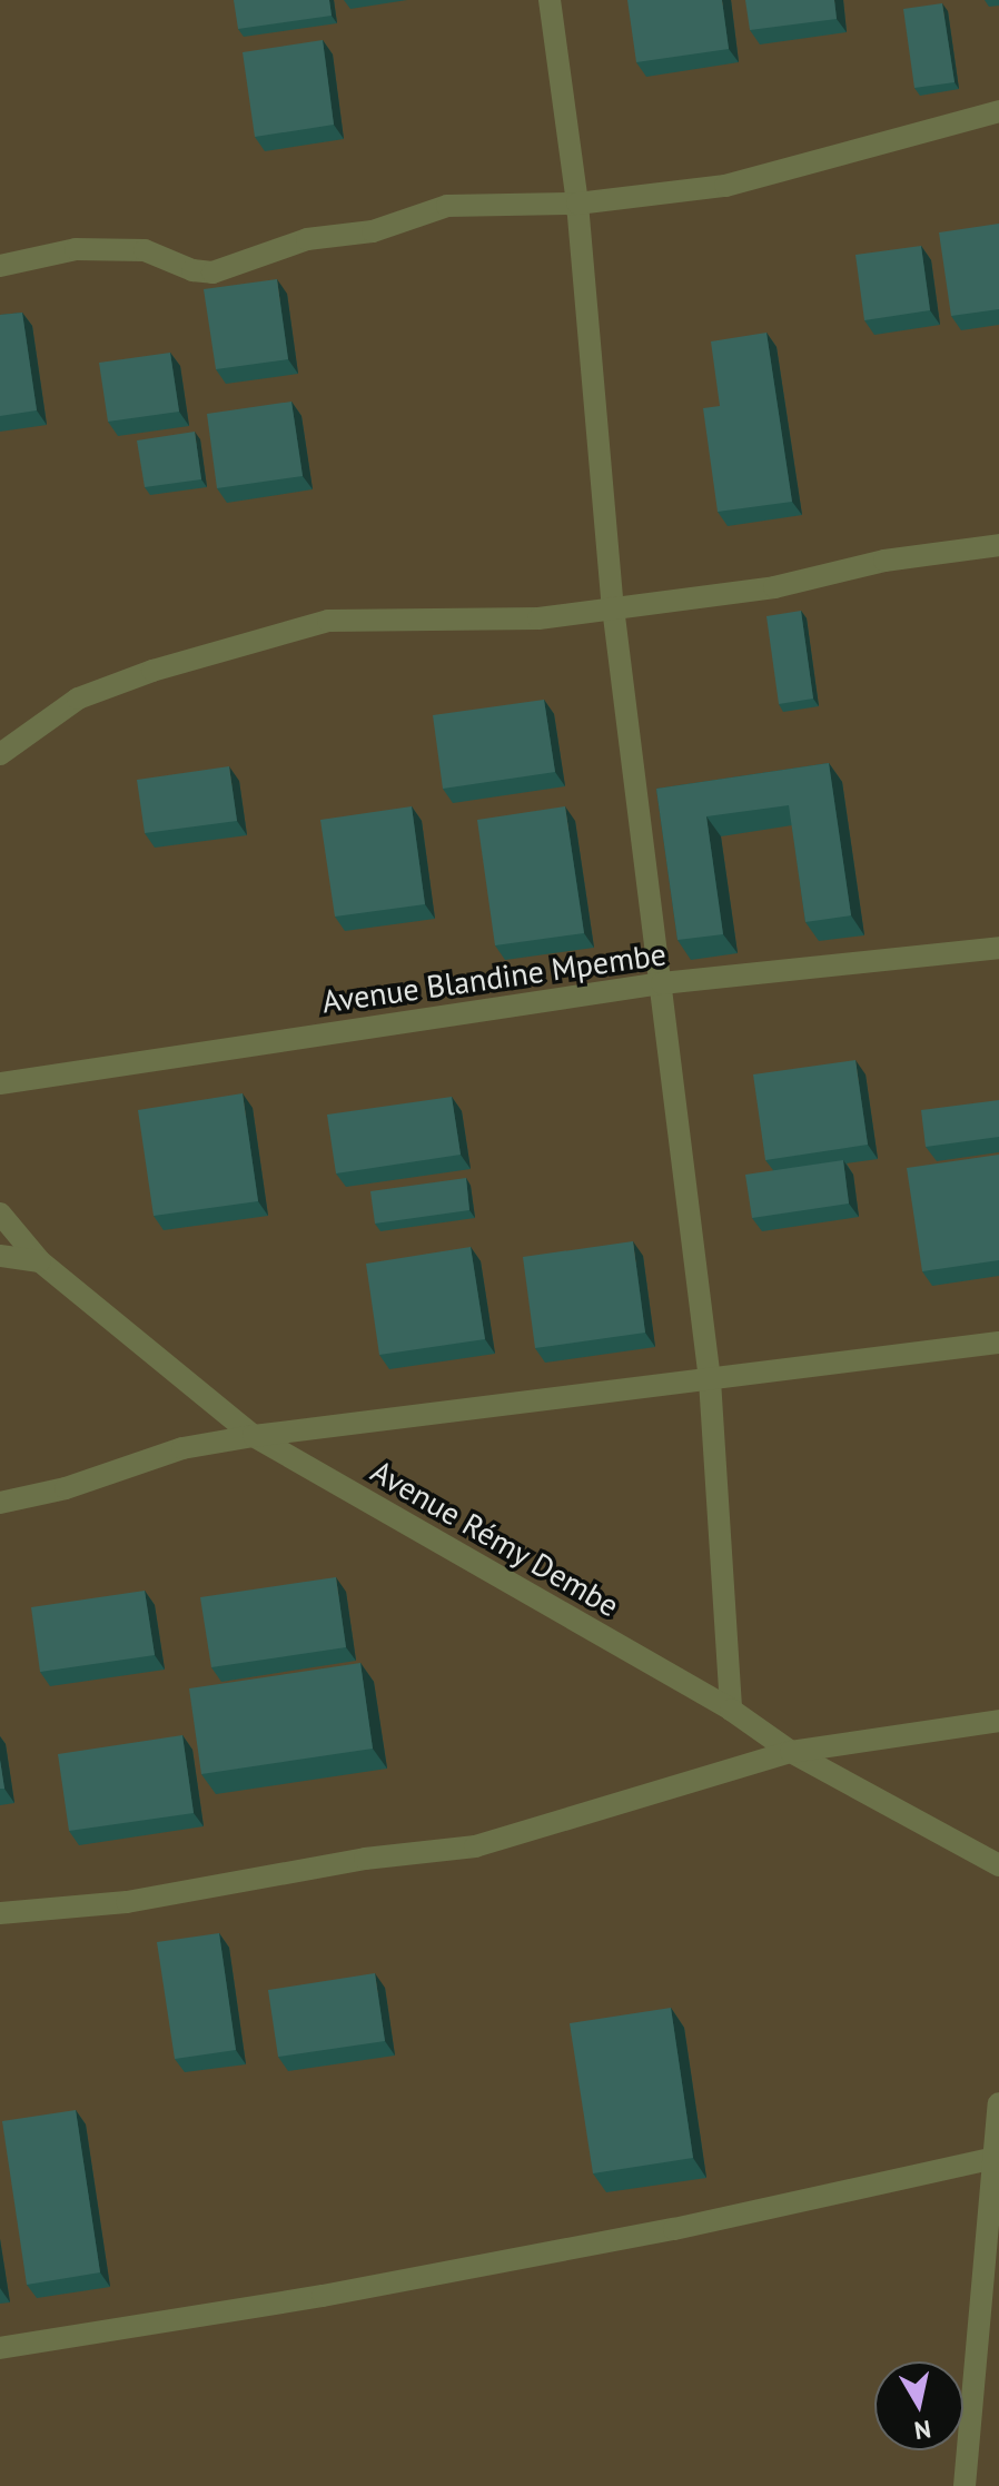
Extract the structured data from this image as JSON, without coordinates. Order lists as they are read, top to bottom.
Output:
{
  "streets": {
    "street": ["Avenue Blandine Mpembe", "Avenue Rémy Dembe"]
  },
  "north": "bottom"
}
